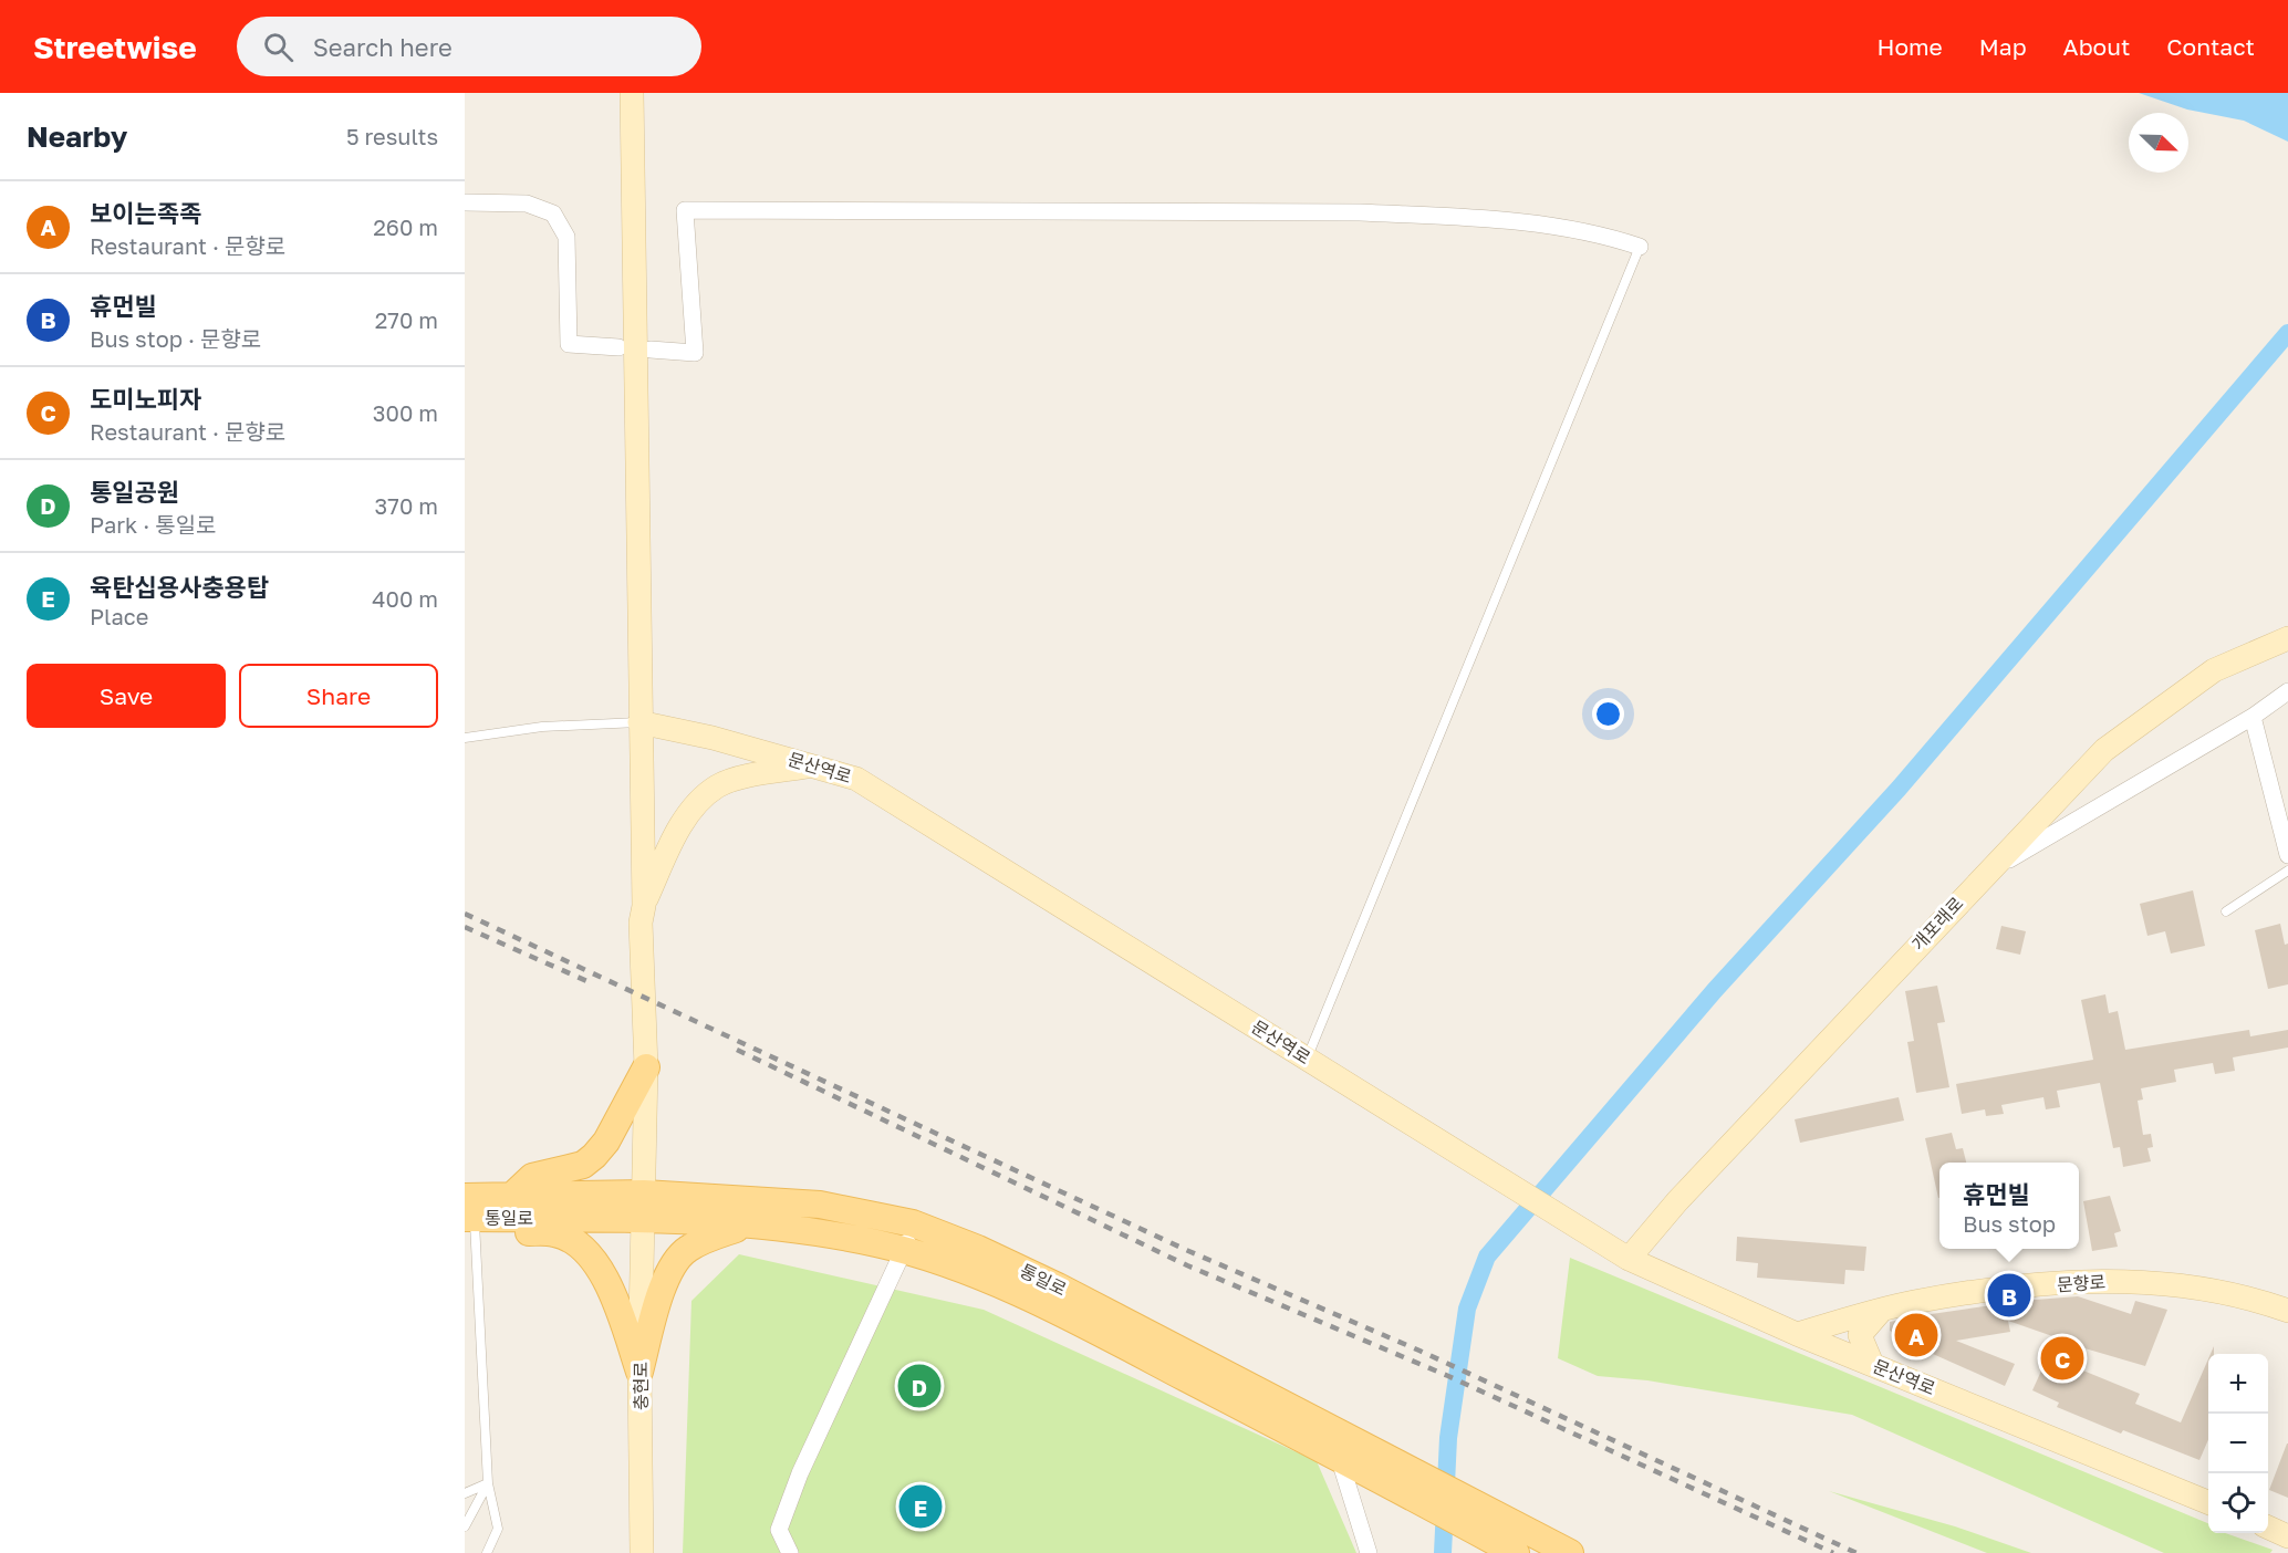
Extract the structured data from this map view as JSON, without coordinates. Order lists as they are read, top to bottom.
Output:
{
  "streets": {
    "main road": ["통일로"],
    "street": [
      "문산역로",
      "개포래로",
      "문향로",
      "충현로"
    ]
  },
  "crossings": [
    ["문산역로", "개포래로"],
    ["문산역로", "문향로"],
    ["통일로", "충현로"]
  ],
  "north": "bottom right",
  "page": {
    "header": "Streetwise",
    "search": "Search here",
    "nav": [
      "Home",
      "Map",
      "About",
      "Contact"
    ],
    "heading": ["Nearby", "5 results"],
    "list": [
      {
        "mark": "A",
        "name": "보이는족족",
        "note": "Restaurant · 문향로",
        "value": "260 m"
      },
      {
        "mark": "B",
        "name": "휴먼빌",
        "note": "Bus stop · 문향로",
        "value": "270 m"
      },
      {
        "mark": "C",
        "name": "도미노피자",
        "note": "Restaurant · 문향로",
        "value": "300 m"
      },
      {
        "mark": "D",
        "name": "통일공원",
        "note": "Park · 통일로",
        "value": "370 m"
      },
      {
        "mark": "E",
        "name": "육탄십용사충용탑",
        "note": "Place",
        "value": "400 m"
      }
    ],
    "buttons": ["Save", "Share"],
    "popup": ["휴먼빌", "Bus stop"],
    "pins": [
      "B",
      "A",
      "C",
      "D",
      "E"
    ],
    "map_buttons": ["+", "−"]
  }
}
